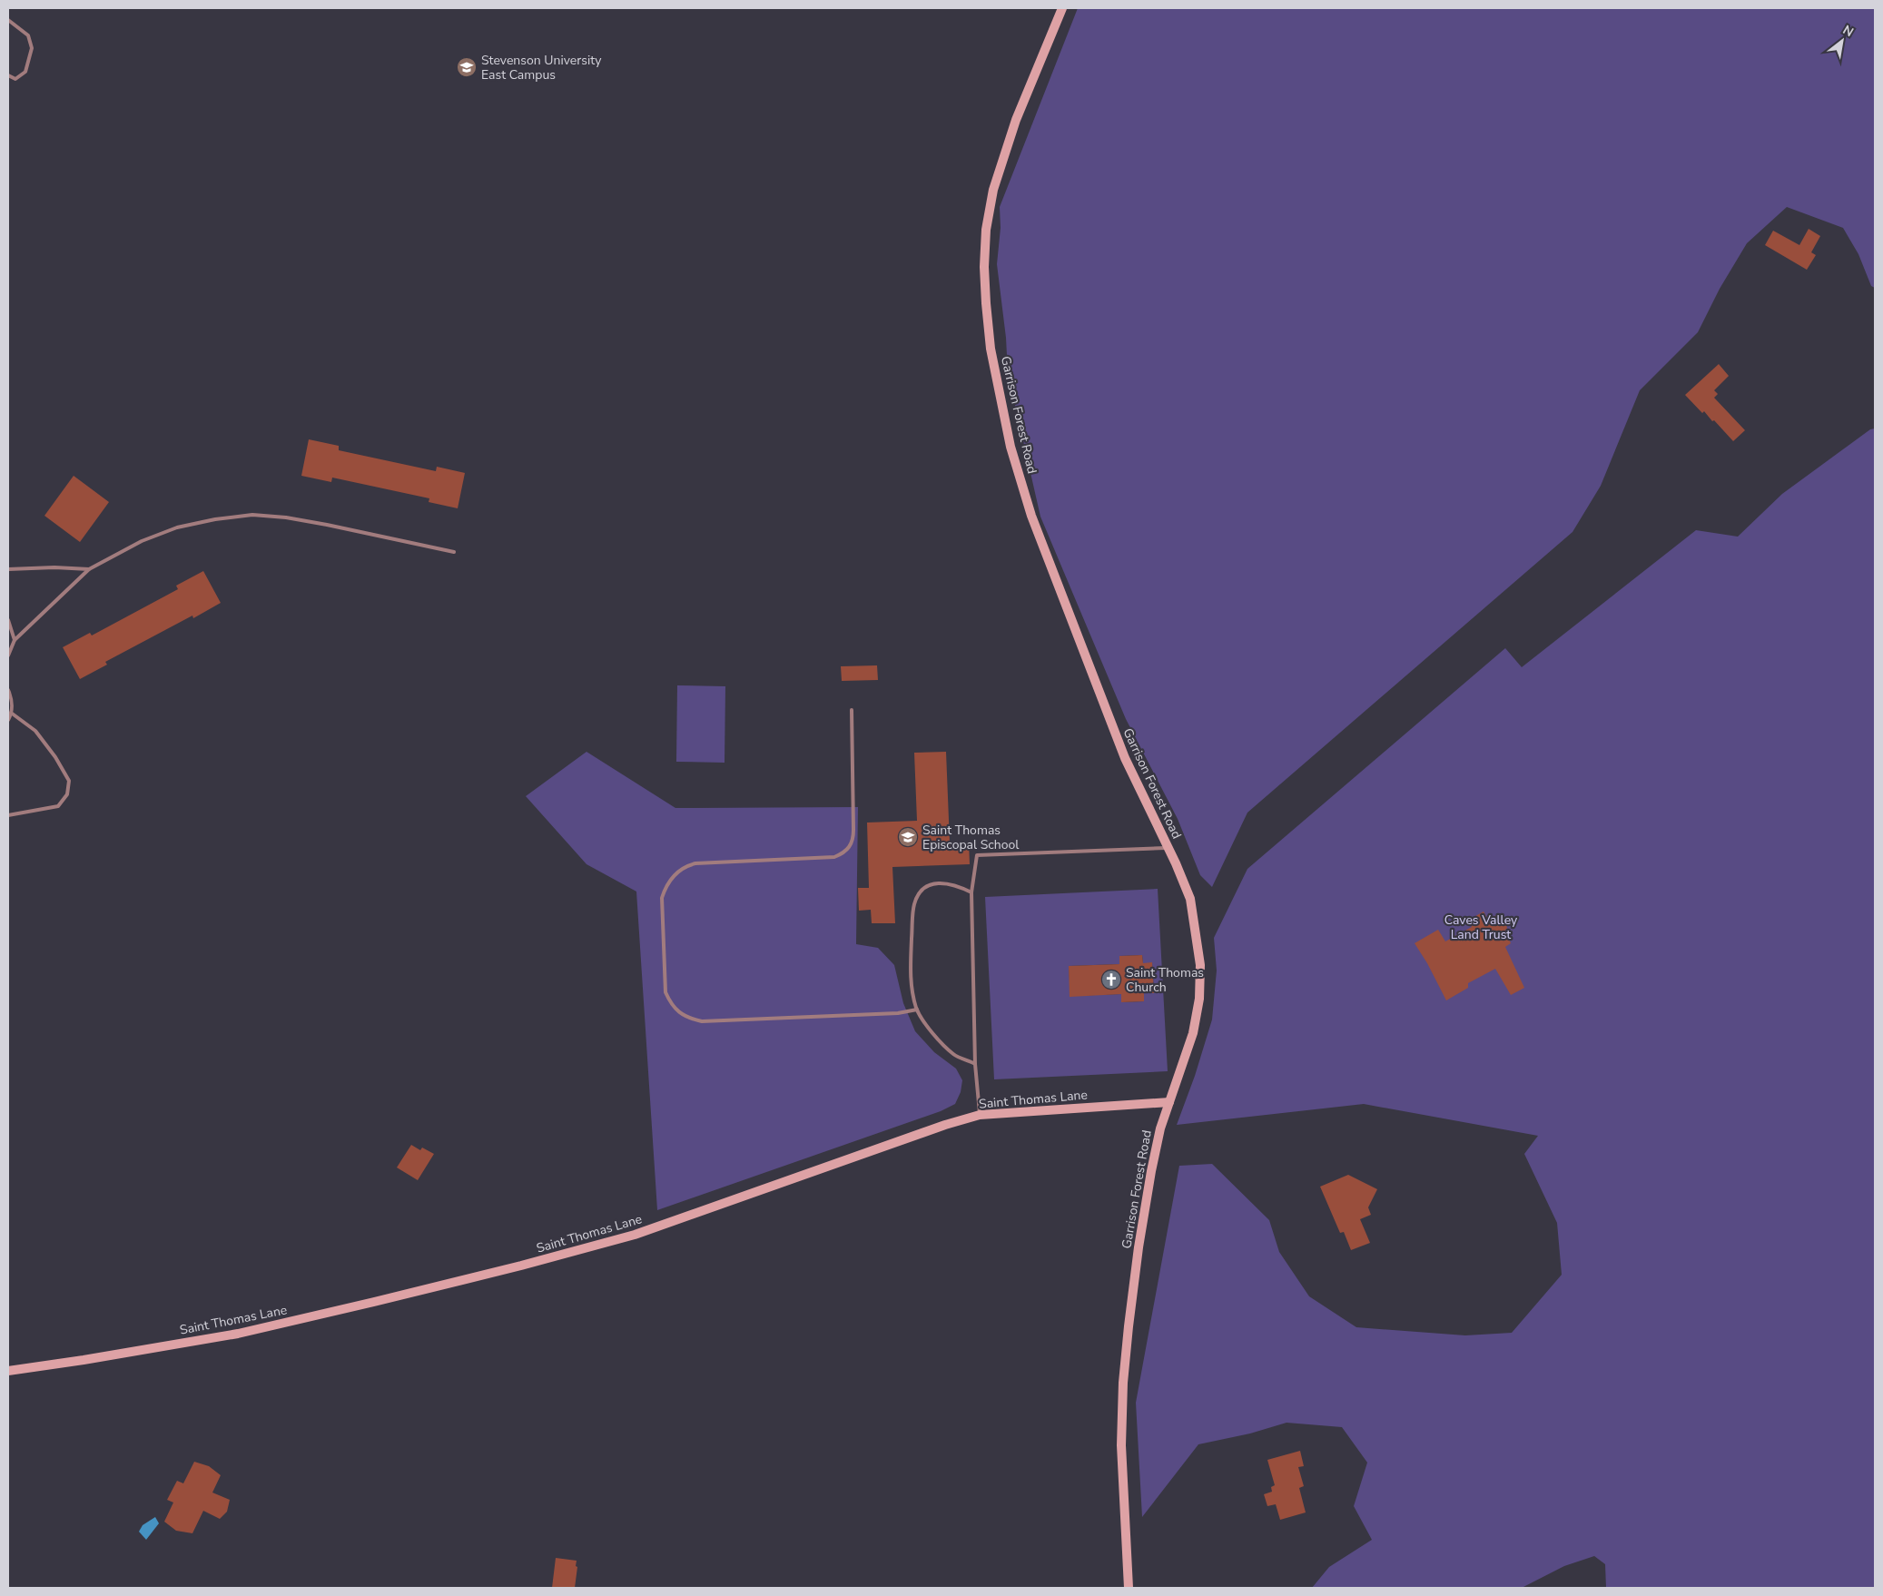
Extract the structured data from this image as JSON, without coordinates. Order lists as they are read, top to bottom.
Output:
{
  "streets": {
    "main road": ["Garrison Forest Road", "Saint Thomas Lane"]
  },
  "crossings": [
    ["Garrison Forest Road", "Saint Thomas Lane"]
  ],
  "parks": ["Caves Valley Land Trust"],
  "places": {
    "school or university": ["Stevenson University East Campus", "Saint Thomas Episcopal School"],
    "church": ["Saint Thomas Church"]
  },
  "north": "top right"
}
